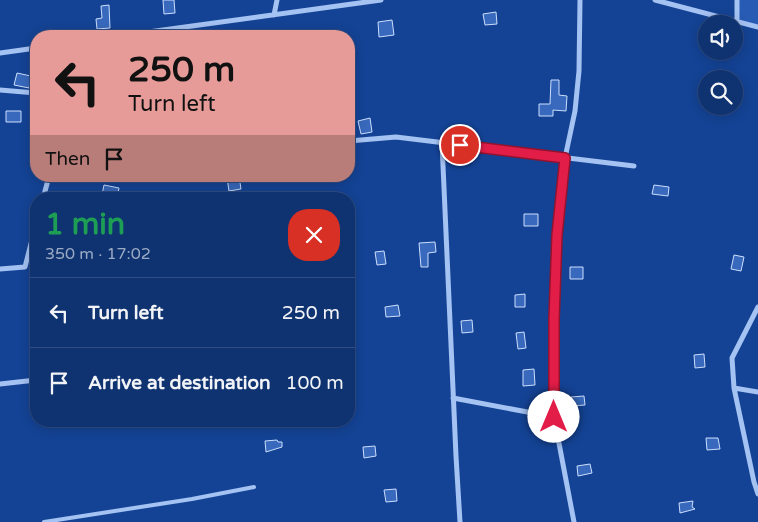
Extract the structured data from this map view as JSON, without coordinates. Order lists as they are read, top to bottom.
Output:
{
  "page": {
    "turn": ["250 m", "Turn left"],
    "then": "Then",
    "heading": ["1 min", "350 m · 17:02"],
    "list": [
      {
        "name": "Turn left",
        "value": "250 m"
      },
      {
        "name": "Arrive at destination",
        "value": "100 m"
      }
    ]
  }
}
